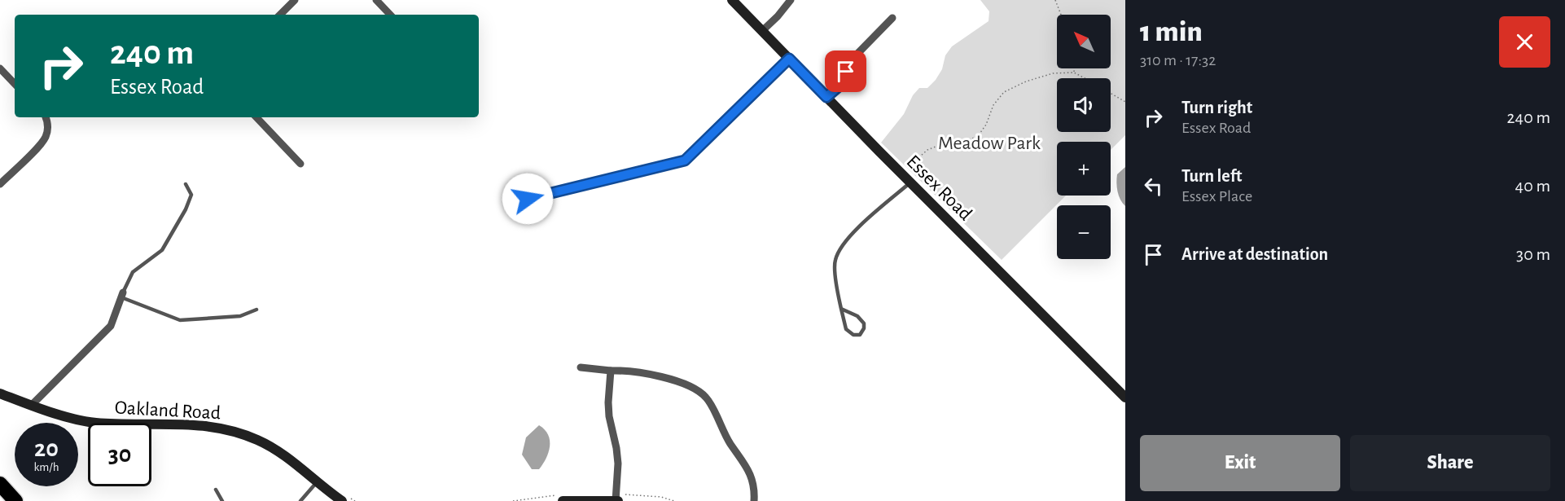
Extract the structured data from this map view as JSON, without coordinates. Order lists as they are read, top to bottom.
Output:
{
  "streets": {
    "street": ["Essex Road", "Oakland Road"]
  },
  "parks": ["Meadow Park"],
  "north": "top left",
  "page": {
    "heading": ["1 min", "310 m · 17:32"],
    "map_buttons": ["+", "−"],
    "turn": ["240 m", "Essex Road"],
    "list": [
      {
        "name": "Turn right",
        "note": "Essex Road",
        "value": "240 m"
      },
      {
        "name": "Turn left",
        "note": "Essex Place",
        "value": "40 m"
      },
      {
        "name": "Arrive at destination",
        "value": "30 m"
      }
    ],
    "speed": "20 km/h",
    "limit": "30",
    "buttons": ["Exit", "Share"]
  }
}
